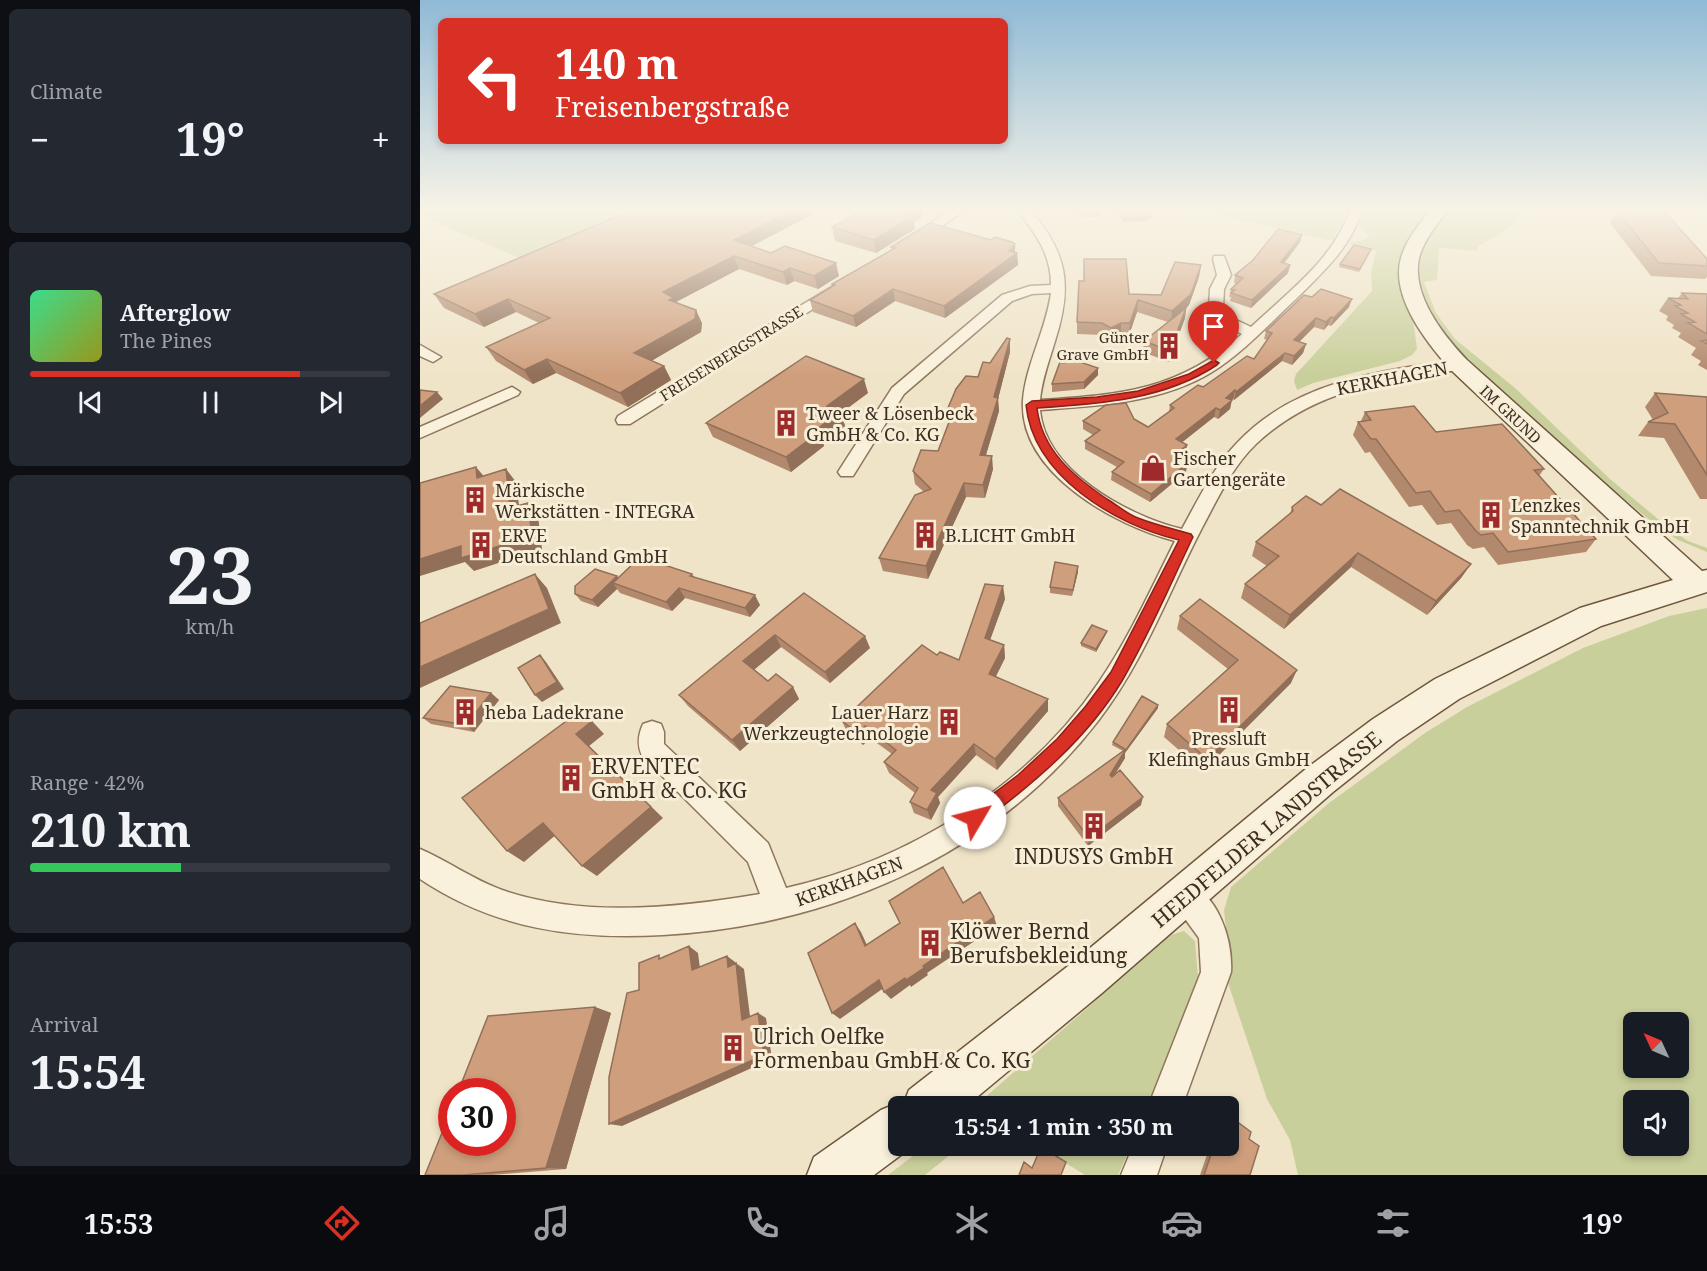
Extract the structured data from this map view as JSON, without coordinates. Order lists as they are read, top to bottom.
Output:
{
  "streets": {
    "main road": ["IM GRUND", "HEEDFELDER LANDSTRASSE"],
    "street": ["FREISENBERGSTRASSE", "KERKHAGEN"]
  },
  "crossings": [
    ["KERKHAGEN", "IM GRUND"],
    ["IM GRUND", "HEEDFELDER LANDSTRASSE"]
  ],
  "places": {
    "building": [
      "Günter Grave GmbH",
      "Tweer & Lösenbeck GmbH & Co. KG",
      "Märkische Werkstätten - INTEGRA",
      "Lenzkes Spanntechnik GmbH",
      "B.LICHT GmbH",
      "ERVE Deutschland GmbH",
      "Pressluft Klefinghaus GmbH",
      "heba Ladekrane",
      "Lauer Harz Werkzeugtechnologie",
      "ERVENTEC GmbH & Co. KG",
      "INDUSYS GmbH",
      "Klöwer Bernd Berufsbekleidung",
      "Ulrich Oelfke Formenbau GmbH & Co. KG"
    ],
    "shop": ["Fischer Gartengeräte"]
  },
  "north": "top left",
  "page": {
    "tile": [
      "Climate",
      ["23", "km/h"],
      ["Range · 42%", "210 km"],
      ["Arrival", "15:54"]
    ],
    "turn": ["140 m", "Freisenbergstraße"],
    "heat": ["−", "19°", "+"],
    "song": ["Afterglow", "The Pines"],
    "limit": "30",
    "trip": "15:54 · 1 min · 350 m",
    "tabs": ["15:53", "19°"]
  }
}
